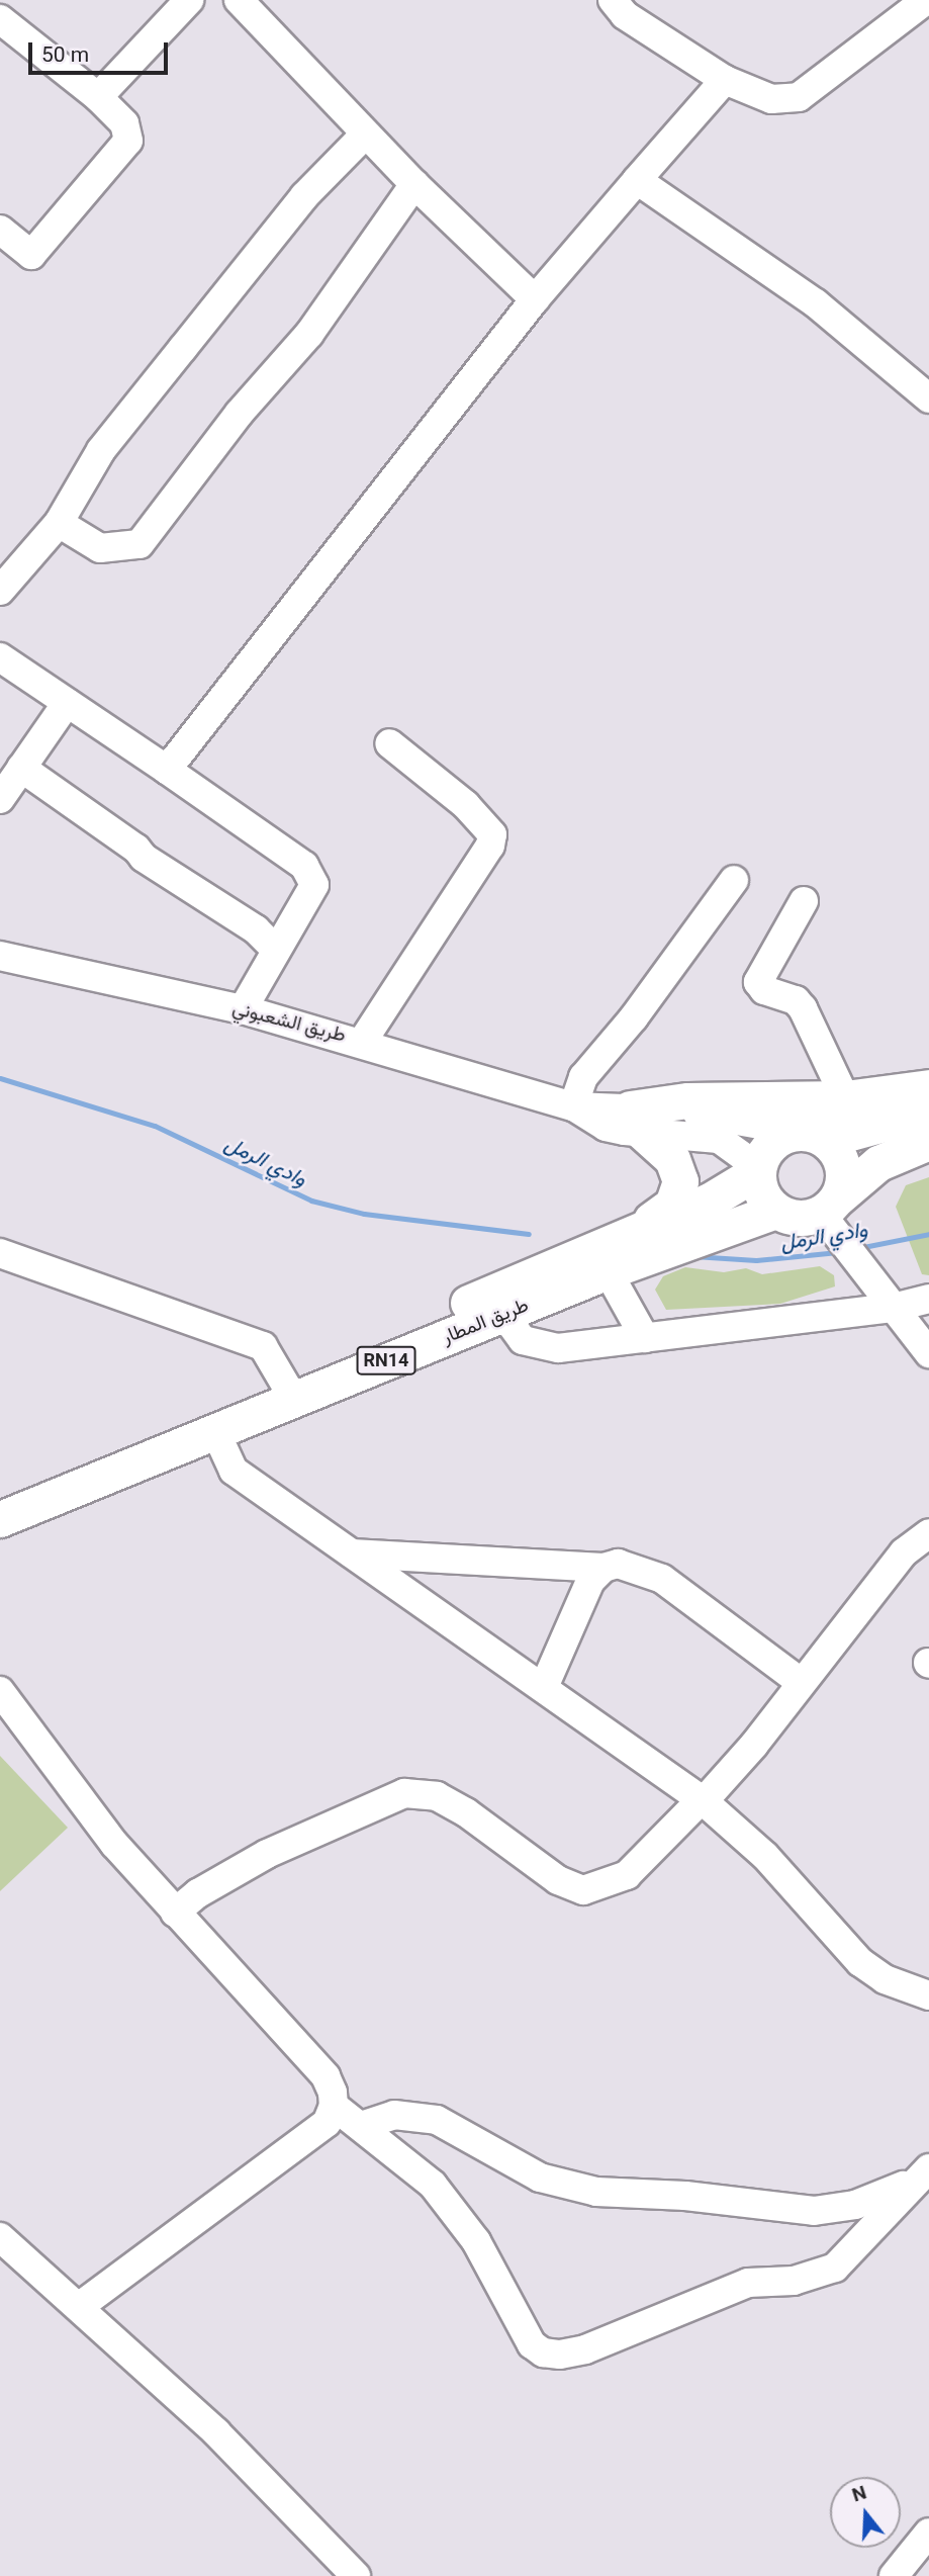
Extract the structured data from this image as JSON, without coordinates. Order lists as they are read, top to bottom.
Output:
{
  "streets": {
    "main road": ["طريق المطار", "RN14"],
    "street": ["طريق الشعبوني"]
  },
  "crossings": [
    ["طريق الشعبوني", "طريق المطار"],
    ["طريق الشعبوني", "RN14"],
    ["طريق المطار", "RN14"]
  ],
  "water": ["وادي الرمل"],
  "scale_bar": "50 m",
  "north": "top"
}
